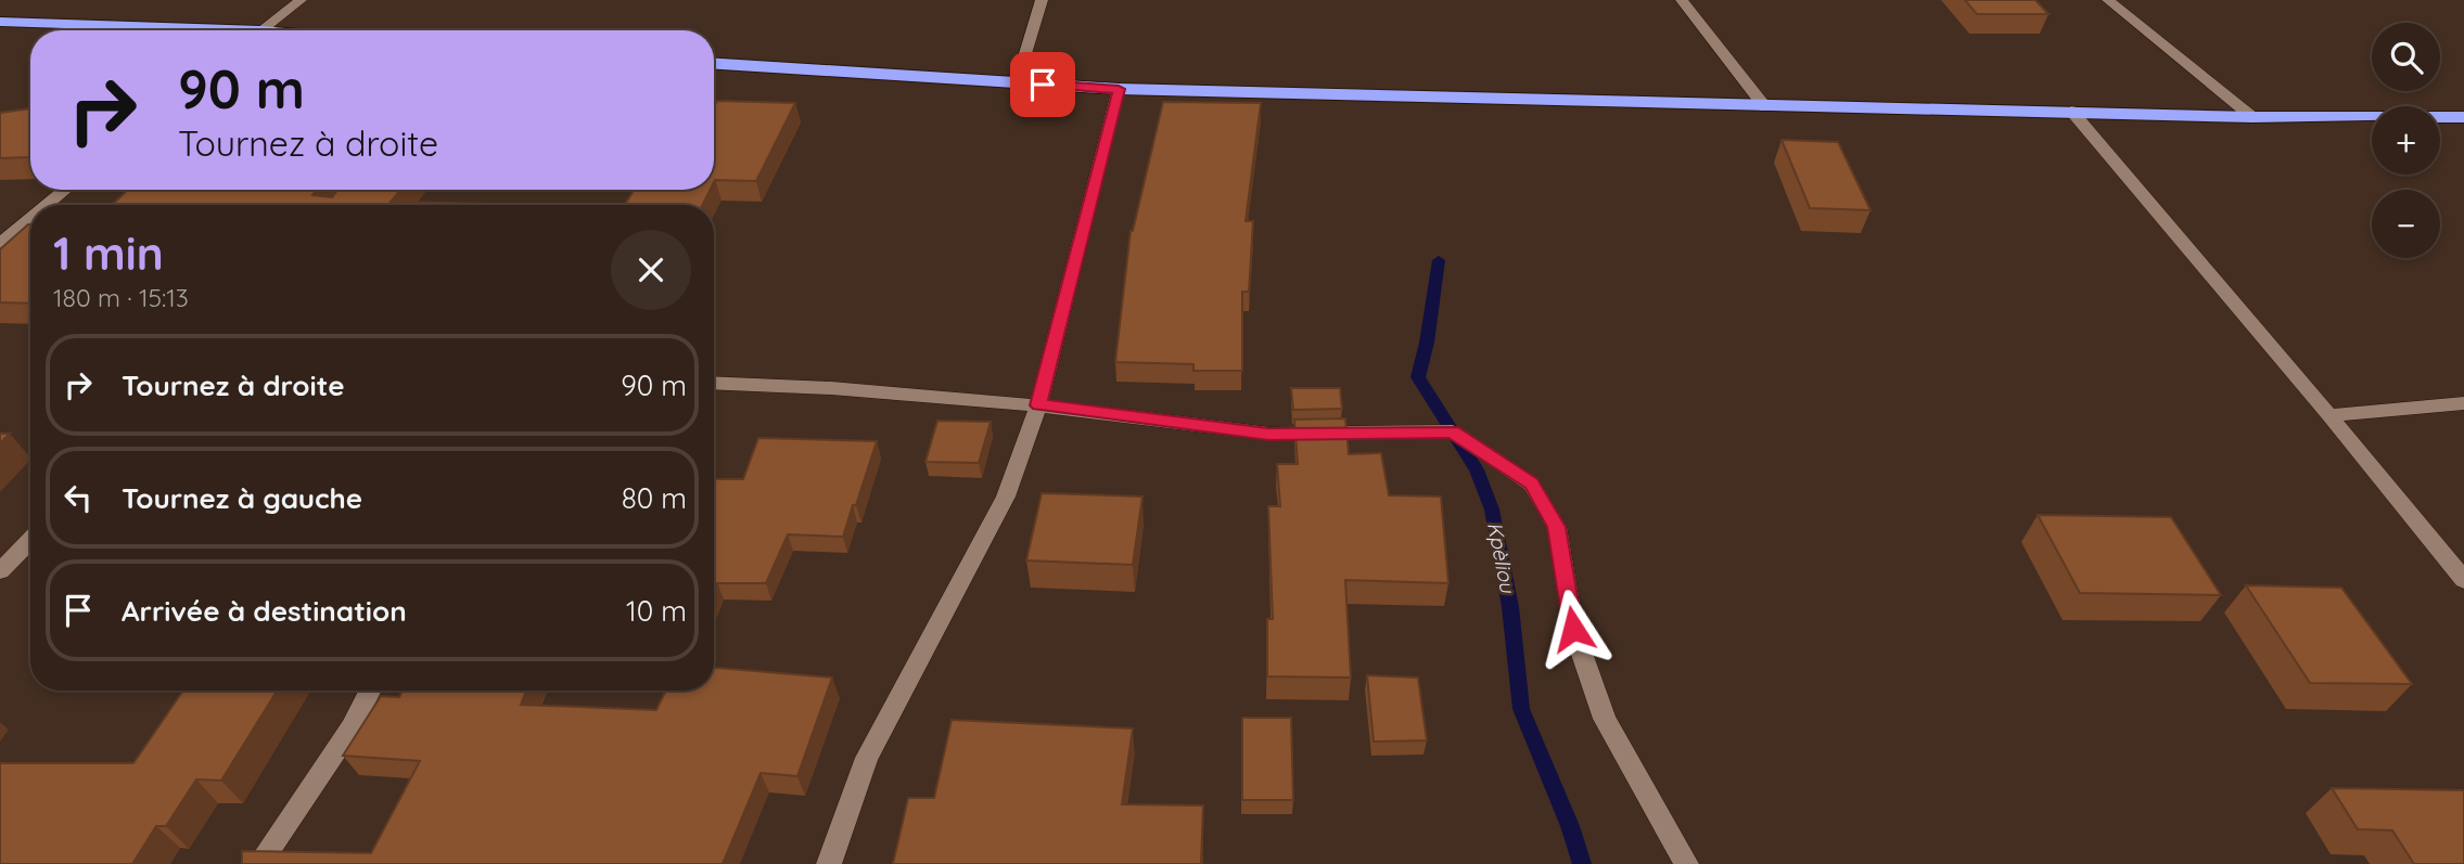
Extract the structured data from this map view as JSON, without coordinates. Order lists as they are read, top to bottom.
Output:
{
  "water": ["Kpèliou"],
  "page": {
    "map_buttons": ["+", "−"],
    "turn": ["90 m", "Tournez à droite"],
    "heading": ["1 min", "180 m · 15:13"],
    "list": [
      {
        "name": "Tournez à droite",
        "value": "90 m"
      },
      {
        "name": "Tournez à gauche",
        "value": "80 m"
      },
      {
        "name": "Arrivée à destination",
        "value": "10 m"
      }
    ]
  }
}
